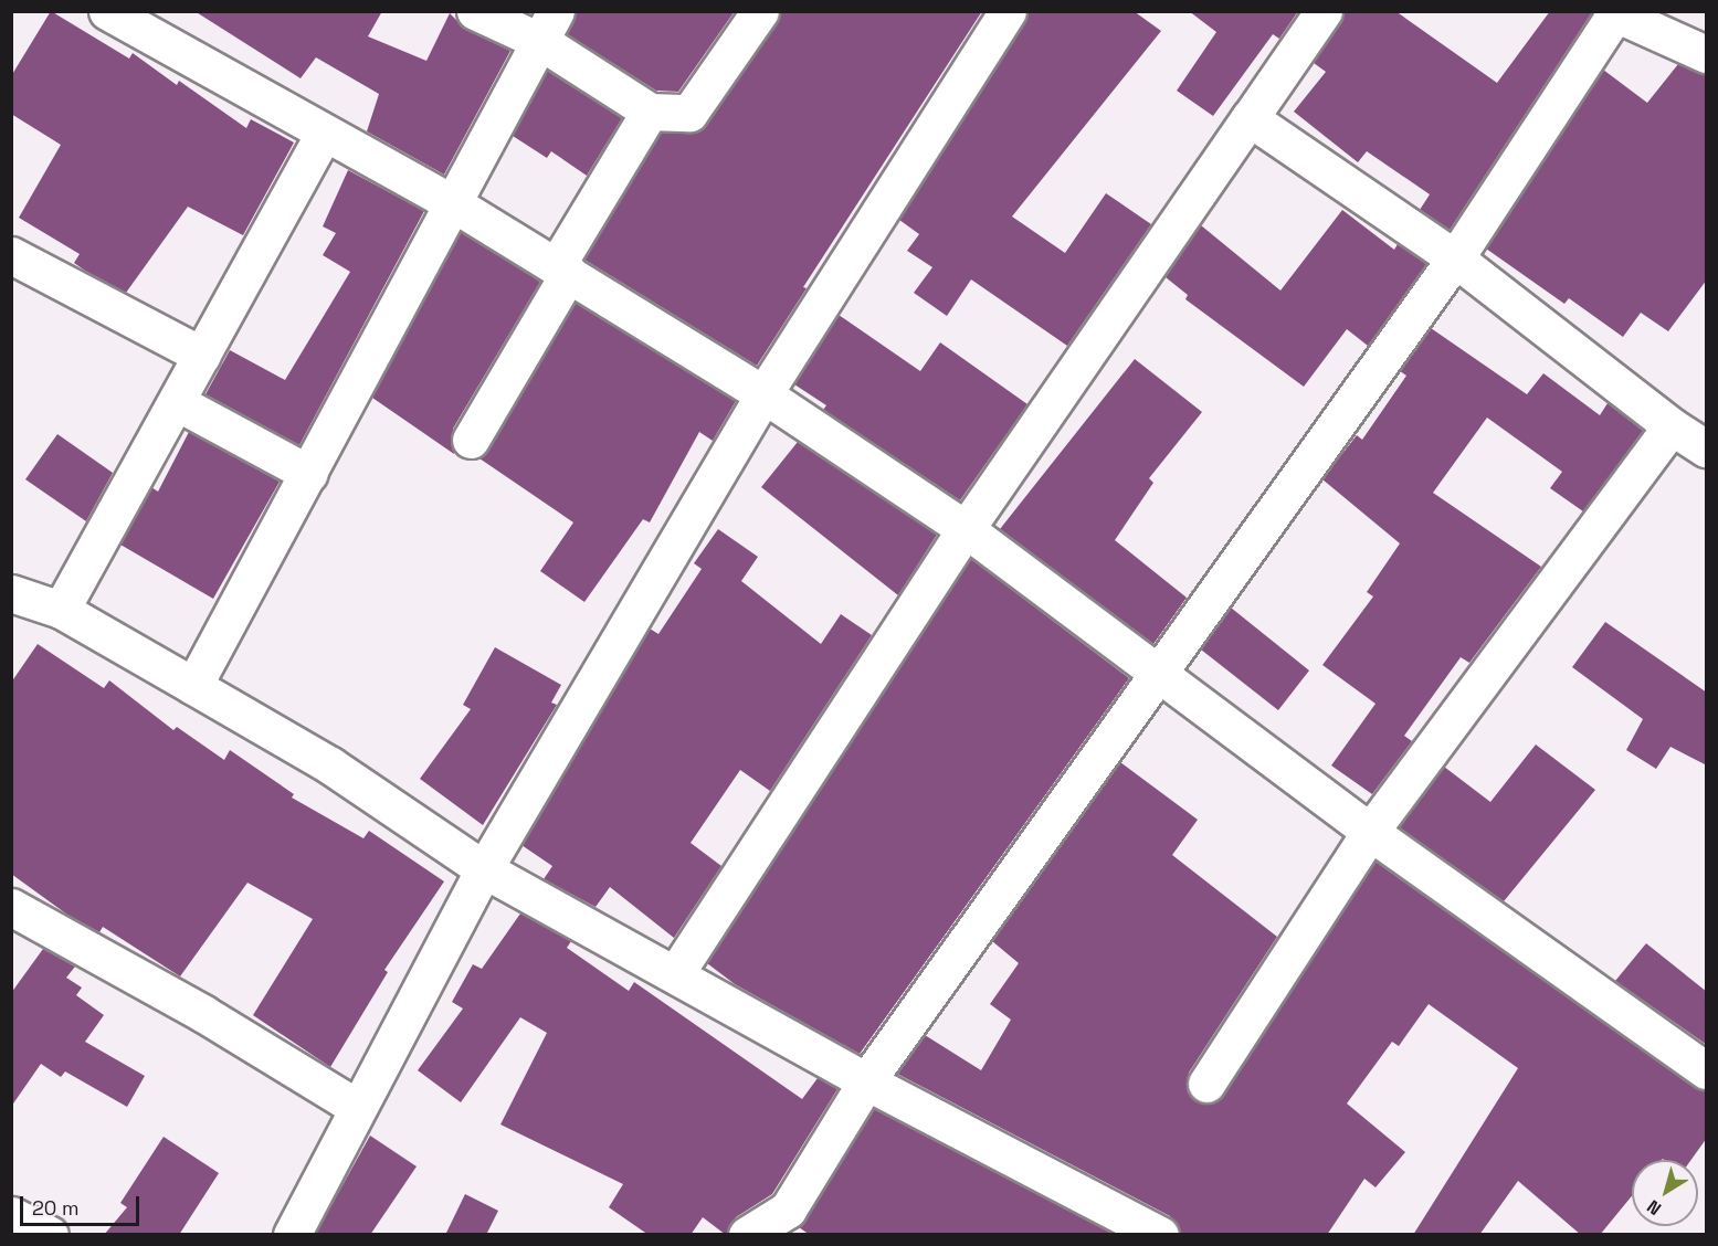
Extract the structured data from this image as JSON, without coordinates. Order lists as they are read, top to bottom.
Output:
{
  "scale_bar": "20 m",
  "north": "bottom left"
}
